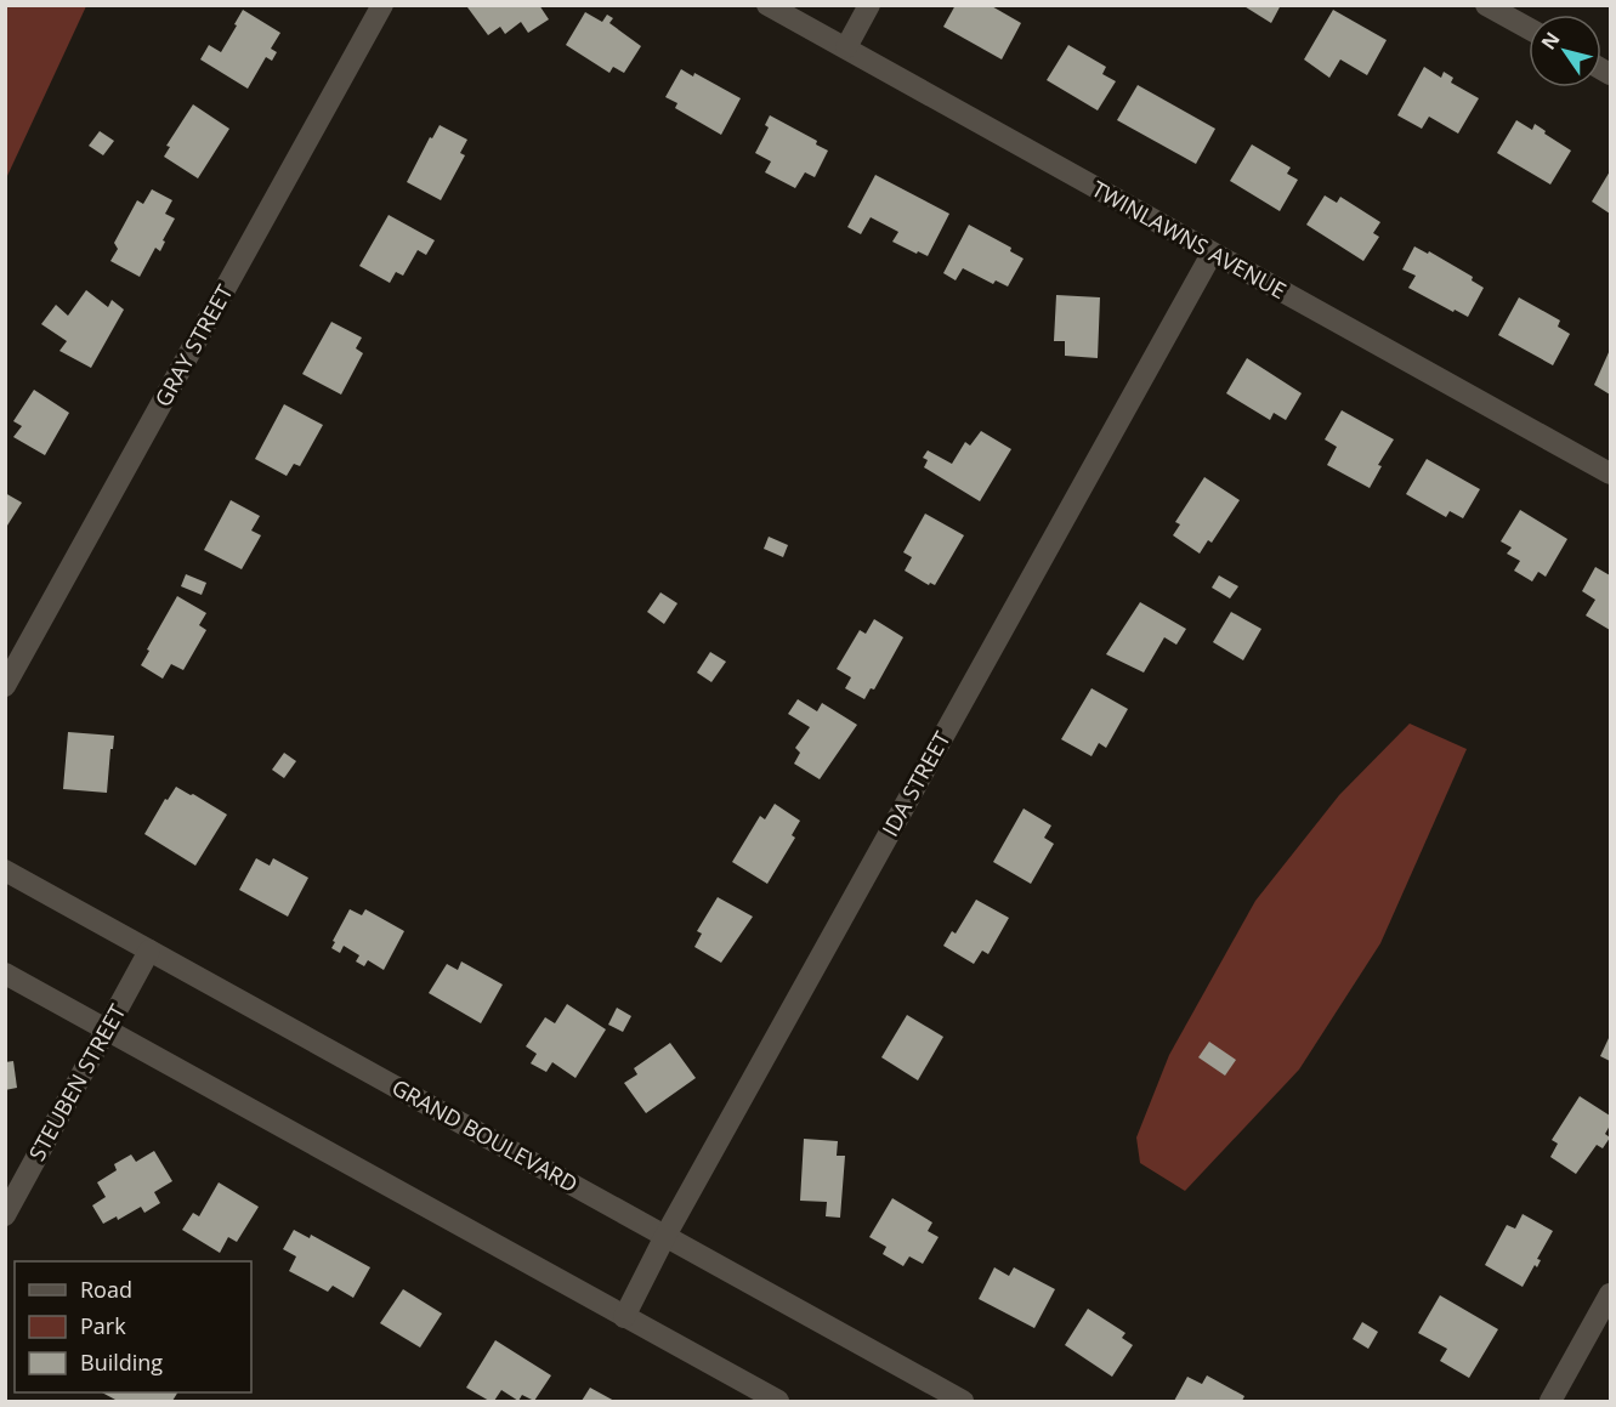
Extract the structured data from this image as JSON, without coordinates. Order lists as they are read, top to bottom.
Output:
{
  "streets": {
    "street": [
      "TWINLAWNS AVENUE",
      "GRAY STREET",
      "IDA STREET",
      "STEUBEN STREET",
      "GRAND BOULEVARD"
    ]
  },
  "crossings": [
    ["TWINLAWNS AVENUE", "IDA STREET"],
    ["IDA STREET", "GRAND BOULEVARD"],
    ["STEUBEN STREET", "GRAND BOULEVARD"]
  ],
  "legend": ["Road", "Park", "Building"],
  "north": "top left"
}
